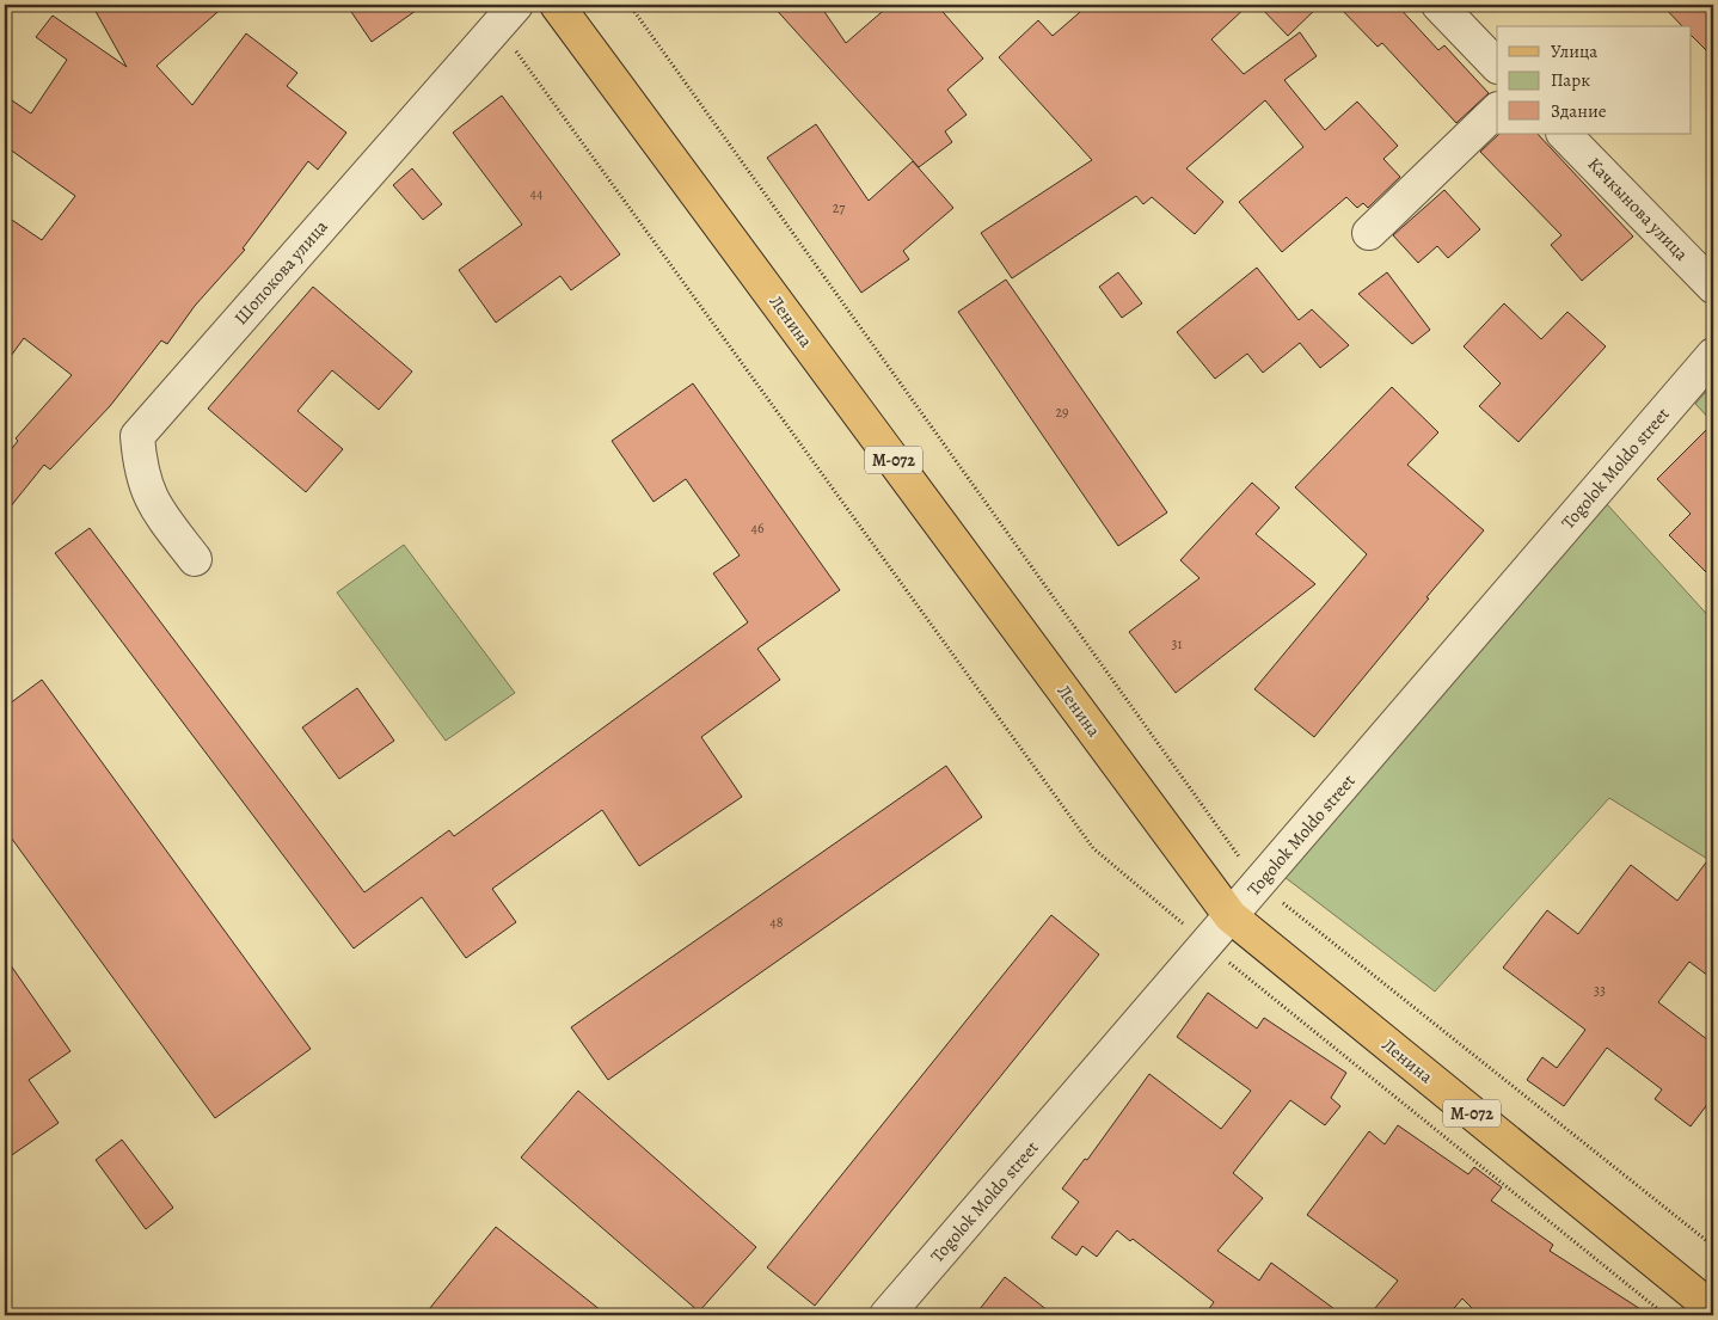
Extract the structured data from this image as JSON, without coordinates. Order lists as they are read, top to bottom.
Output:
{
  "streets": {
    "main road": ["Ленина", "М-072"],
    "street": ["Качкынова улица", "Шопокова улица", "Togolok Moldo street"]
  },
  "crossings": [
    ["Ленина", "Togolok Moldo street"]
  ],
  "house_numbers": [
    "44",
    "27",
    "29",
    "46",
    "31",
    "48",
    "33"
  ],
  "legend": ["Улица", "Парк", "Здание"]
}
